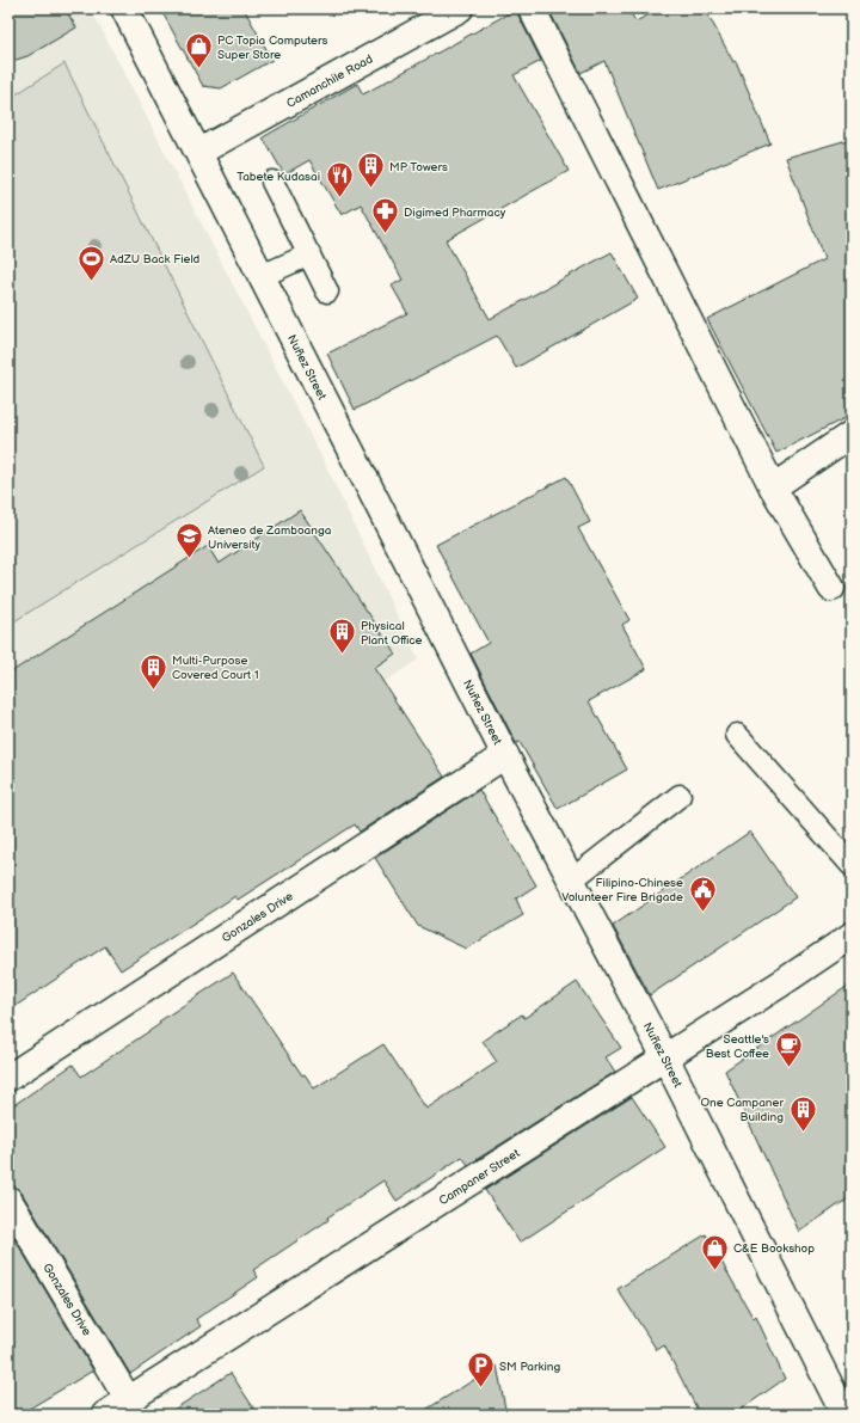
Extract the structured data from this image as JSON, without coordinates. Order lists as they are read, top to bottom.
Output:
{
  "streets": {
    "street": [
      "Camanchile Road",
      "Nuñez Street",
      "Gonzales Drive",
      "Campaner Street"
    ]
  },
  "crossings": [
    ["Camanchile Road", "Nuñez Street"],
    ["Nuñez Street", "Gonzales Drive"],
    ["Nuñez Street", "Campaner Street"],
    ["Gonzales Drive", "Campaner Street"]
  ],
  "places": {
    "shop": ["PC Topia Computers Super Store", "C&E Bookshop"],
    "building": [
      "MP Towers",
      "Physical Plant Office",
      "Multi-Purpose Covered Court 1",
      "One Campaner Building"
    ],
    "restaurant": ["Tabete Kudasai"],
    "pharmacy": ["Digimed Pharmacy"],
    "sports": ["AdZU Back Field"],
    "school or university": ["Ateneo de Zamboanga University"],
    "public building": ["Filipino-Chinese Volunteer Fire Brigade"],
    "cafe": ["Seattle's Best Coffee"],
    "parking": ["SM Parking"]
  }
}
